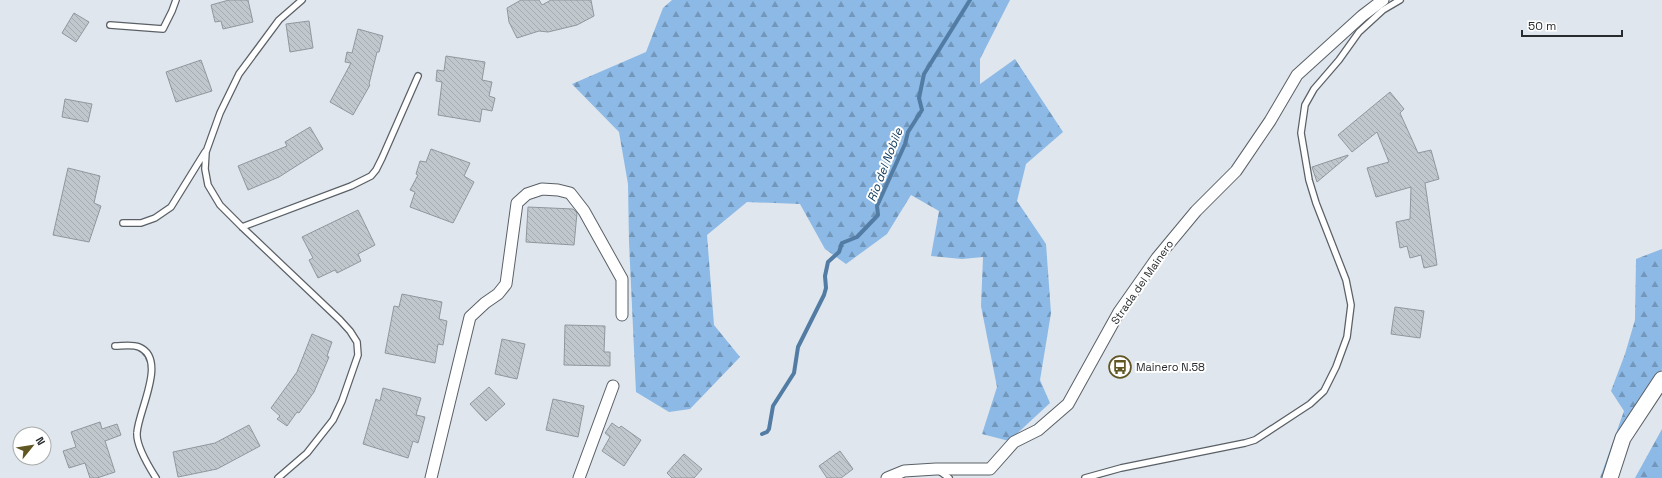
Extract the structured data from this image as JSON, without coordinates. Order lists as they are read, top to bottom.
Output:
{
  "streets": {
    "street": ["Strada del Mainero"]
  },
  "water": ["Rio del Nobile"],
  "places": {
    "bus stop": ["Mainero N.58"]
  },
  "scale_bar": "50 m",
  "north": "top right"
}
